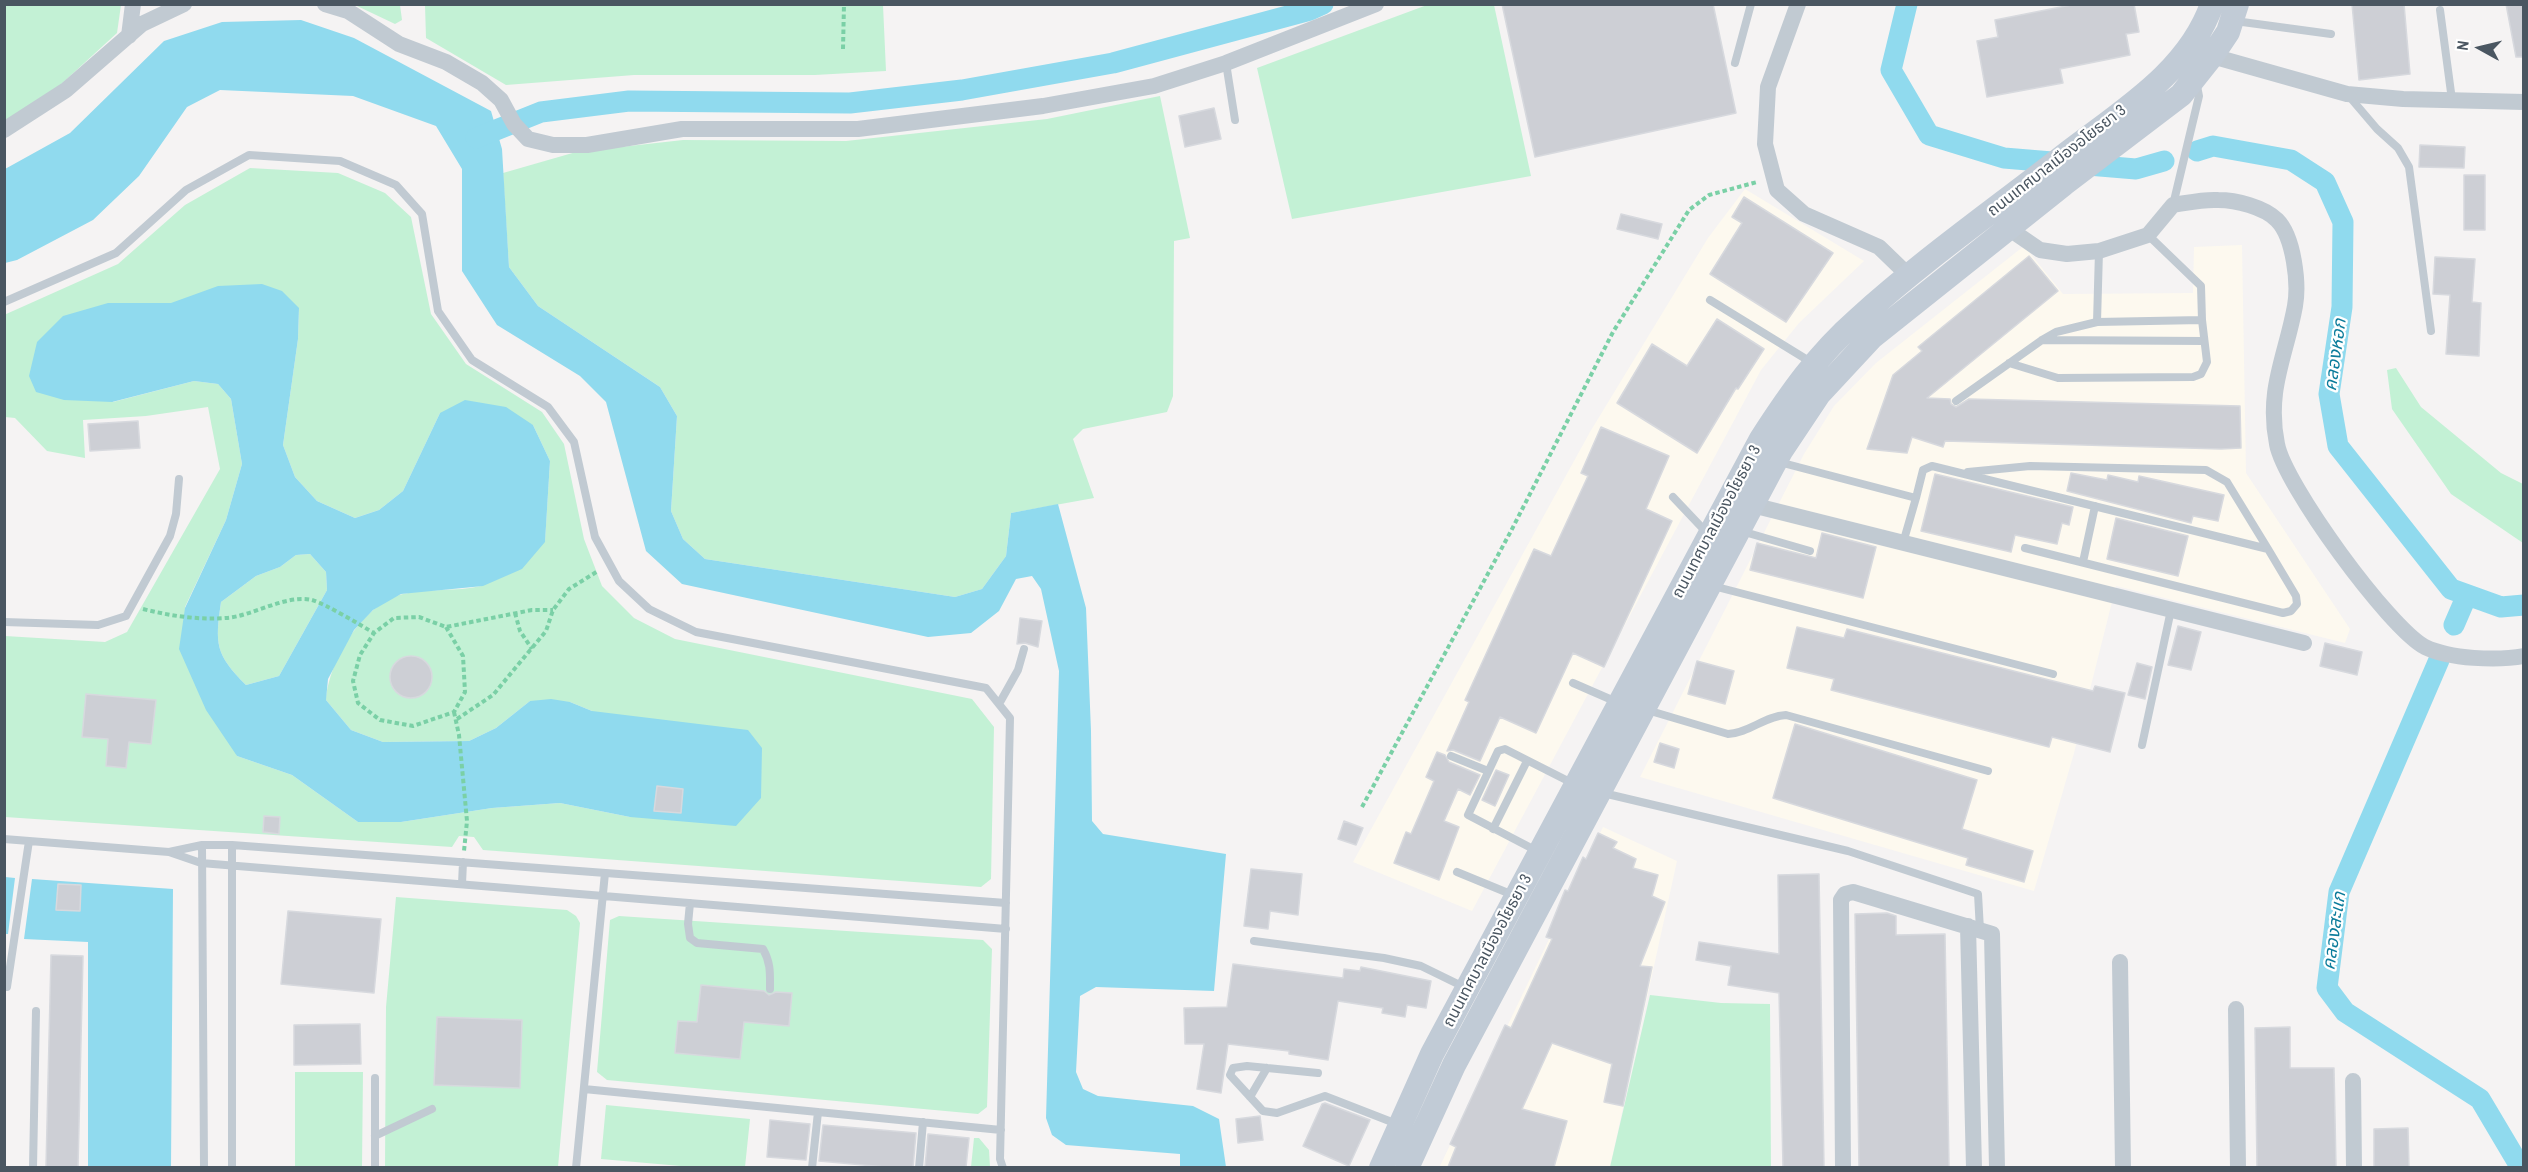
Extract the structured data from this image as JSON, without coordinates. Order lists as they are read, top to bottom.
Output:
{
  "streets": {
    "street": ["ถนนเทศบาลเมืองอโยธยา 3"]
  },
  "water": ["คลองหอก", "คลองสะแก"],
  "north": "left"
}
